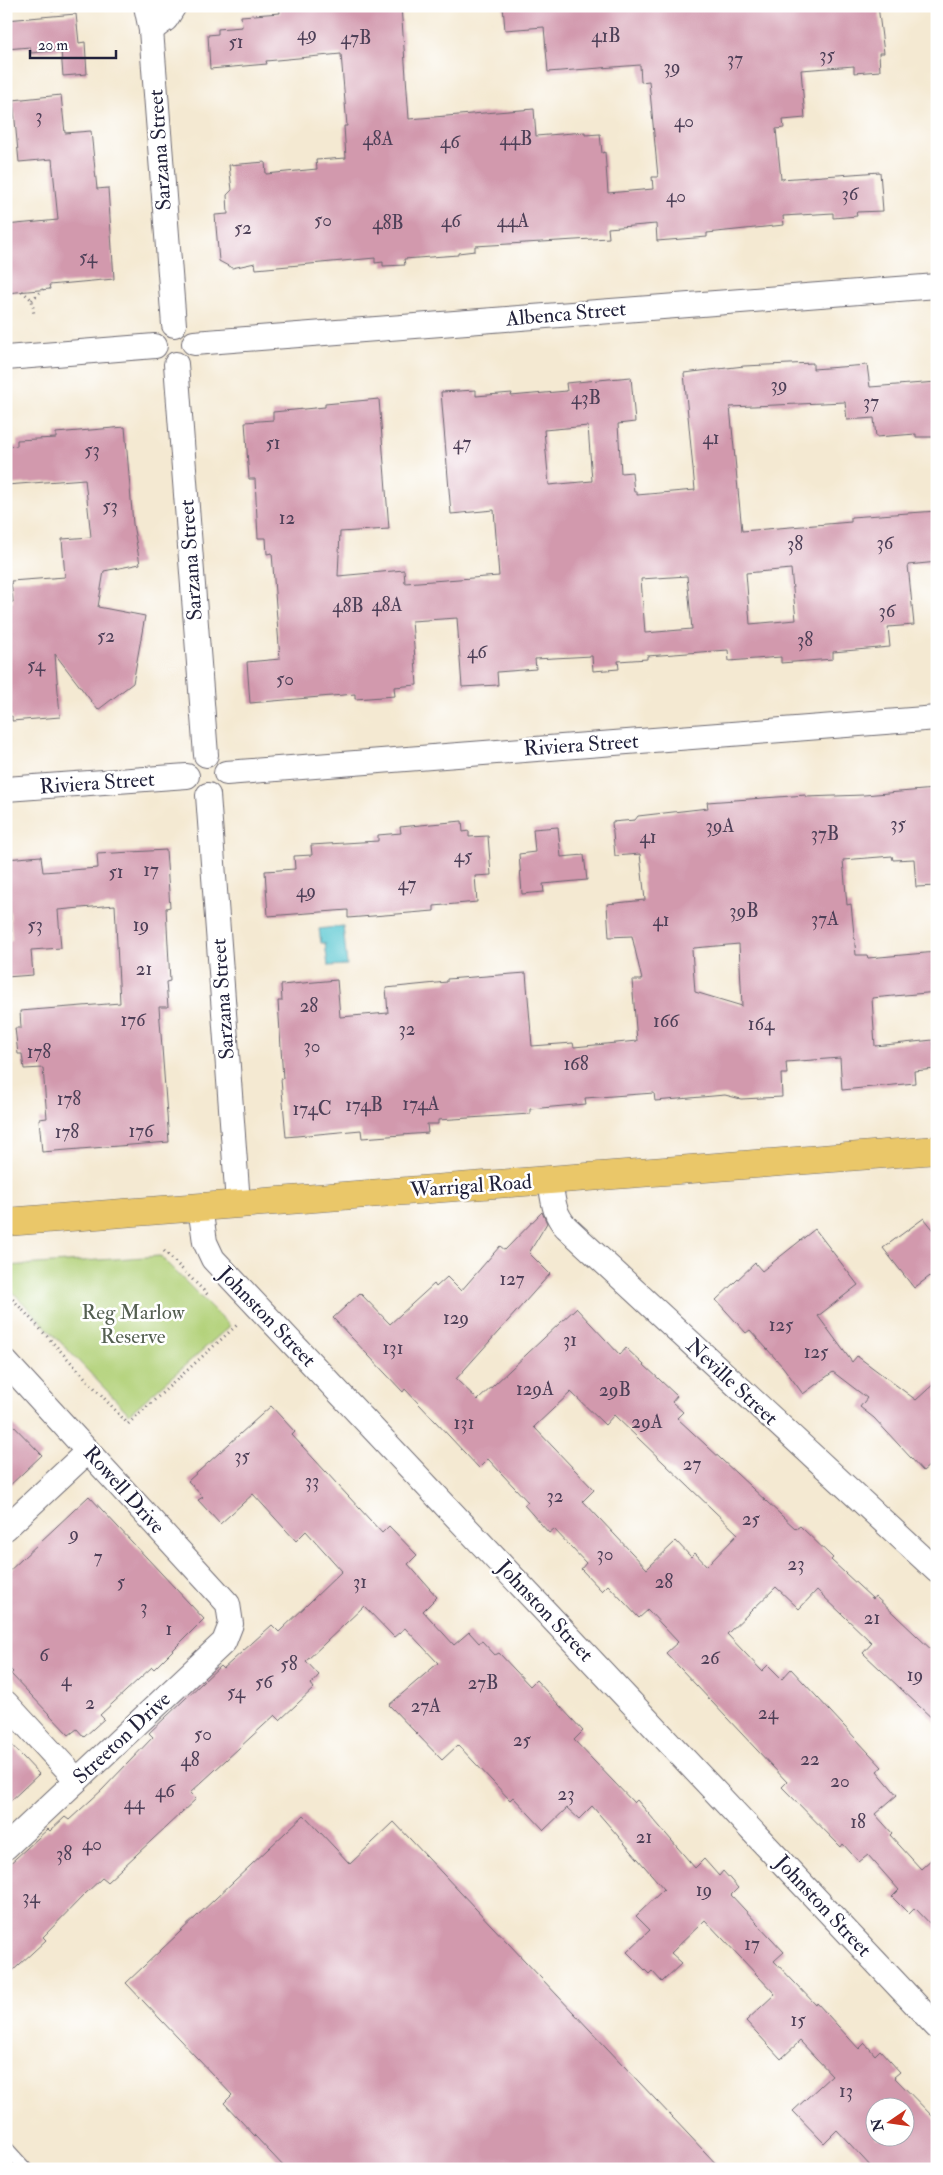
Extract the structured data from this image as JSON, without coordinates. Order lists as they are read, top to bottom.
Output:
{
  "streets": {
    "highway": ["Warrigal Road"],
    "street": [
      "Sarzana Street",
      "Albenca Street",
      "Riviera Street",
      "Johnston Street",
      "Neville Street",
      "Rowell Drive",
      "Streeton Drive"
    ]
  },
  "crossings": [
    ["Sarzana Street", "Albenca Street"],
    ["Sarzana Street", "Riviera Street"],
    ["Sarzana Street", "Warrigal Road"],
    ["Warrigal Road", "Johnston Street"],
    ["Warrigal Road", "Neville Street"],
    ["Rowell Drive", "Streeton Drive"]
  ],
  "parks": ["Reg Marlow Reserve"],
  "house_numbers": [
    "49",
    "41B",
    "47B",
    "51",
    "35",
    "37",
    "39",
    "3",
    "40",
    "48A",
    "44B",
    "46",
    "36",
    "40",
    "50",
    "46",
    "44A",
    "48B",
    "52",
    "54",
    "39",
    "43B",
    "37",
    "41",
    "51",
    "47",
    "53",
    "53",
    "12",
    "36",
    "38",
    "48A",
    "48B",
    "36",
    "52",
    "38",
    "46",
    "54",
    "50",
    "35",
    "39A",
    "37B",
    "41",
    "45",
    "17",
    "51",
    "47",
    "49",
    "39B",
    "37A",
    "41",
    "53",
    "19",
    "21",
    "28",
    "176",
    "166",
    "164",
    "32",
    "30",
    "178",
    "168",
    "178",
    "174A",
    "174B",
    "174C",
    "176",
    "178",
    "127",
    "129",
    "125",
    "31",
    "131",
    "125",
    "129A",
    "29B",
    "29A",
    "131",
    "35",
    "27",
    "33",
    "32",
    "25",
    "9",
    "30",
    "7",
    "23",
    "5",
    "31",
    "28",
    "3",
    "21",
    "1",
    "6",
    "26",
    "58",
    "19",
    "4",
    "56",
    "27B",
    "54",
    "2",
    "27A",
    "24",
    "50",
    "25",
    "22",
    "48",
    "20",
    "46",
    "23",
    "44",
    "18",
    "21",
    "40",
    "38",
    "19",
    "34",
    "17",
    "15",
    "13"
  ],
  "scale_bar": "20 m",
  "north": "left"
}
